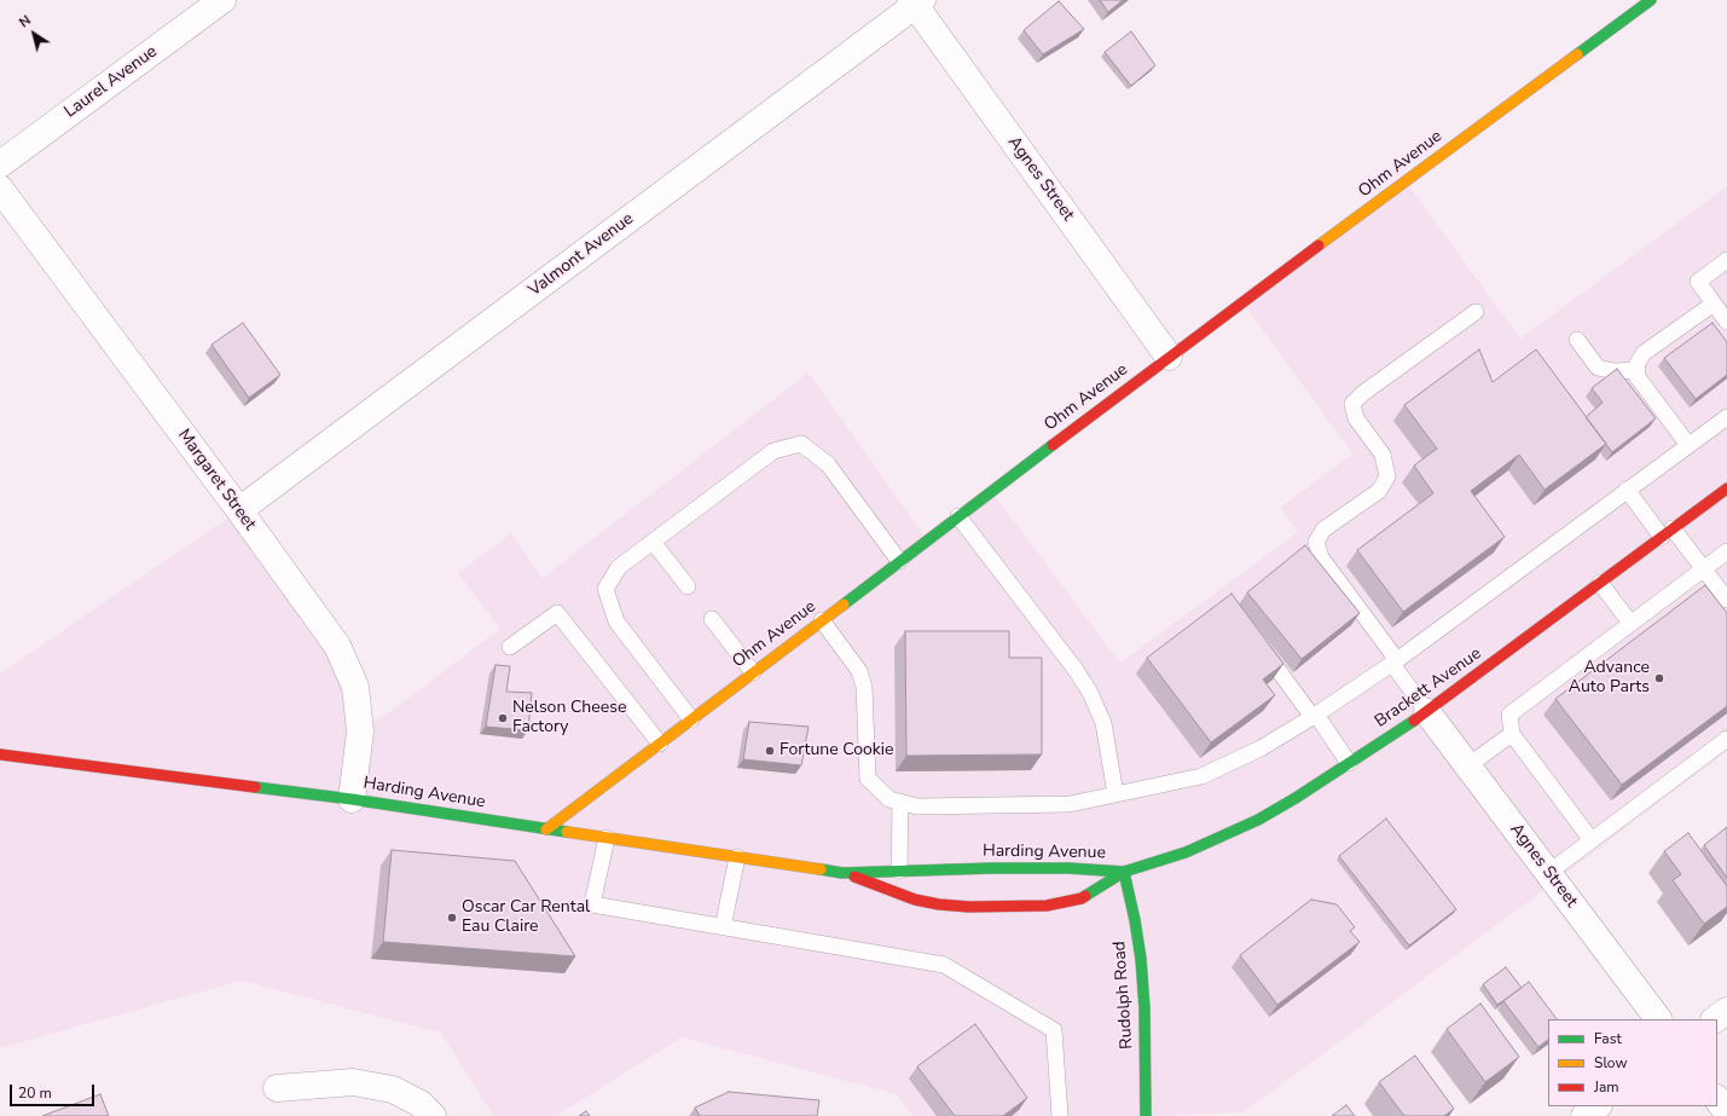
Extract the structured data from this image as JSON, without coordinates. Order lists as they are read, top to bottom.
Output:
{
  "streets": {
    "main road": [
      "Ohm Avenue",
      "Brackett Avenue",
      "Harding Avenue",
      "Rudolph Road"
    ],
    "street": [
      "Laurel Avenue",
      "Agnes Street",
      "Valmont Avenue",
      "Margaret Street"
    ]
  },
  "crossings": [
    ["Ohm Avenue", "Agnes Street"],
    ["Ohm Avenue", "Harding Avenue"],
    ["Agnes Street", "Valmont Avenue"],
    ["Agnes Street", "Brackett Avenue"],
    ["Valmont Avenue", "Margaret Street"],
    ["Margaret Street", "Harding Avenue"],
    ["Brackett Avenue", "Harding Avenue"],
    ["Brackett Avenue", "Rudolph Road"],
    ["Harding Avenue", "Rudolph Road"]
  ],
  "places": [
    "Advance Auto Parts",
    "Nelson Cheese Factory",
    "Fortune Cookie",
    "Oscar Car Rental Eau Claire"
  ],
  "legend": ["Fast", "Slow", "Jam"],
  "scale_bar": "20 m",
  "north": "top left"
}
